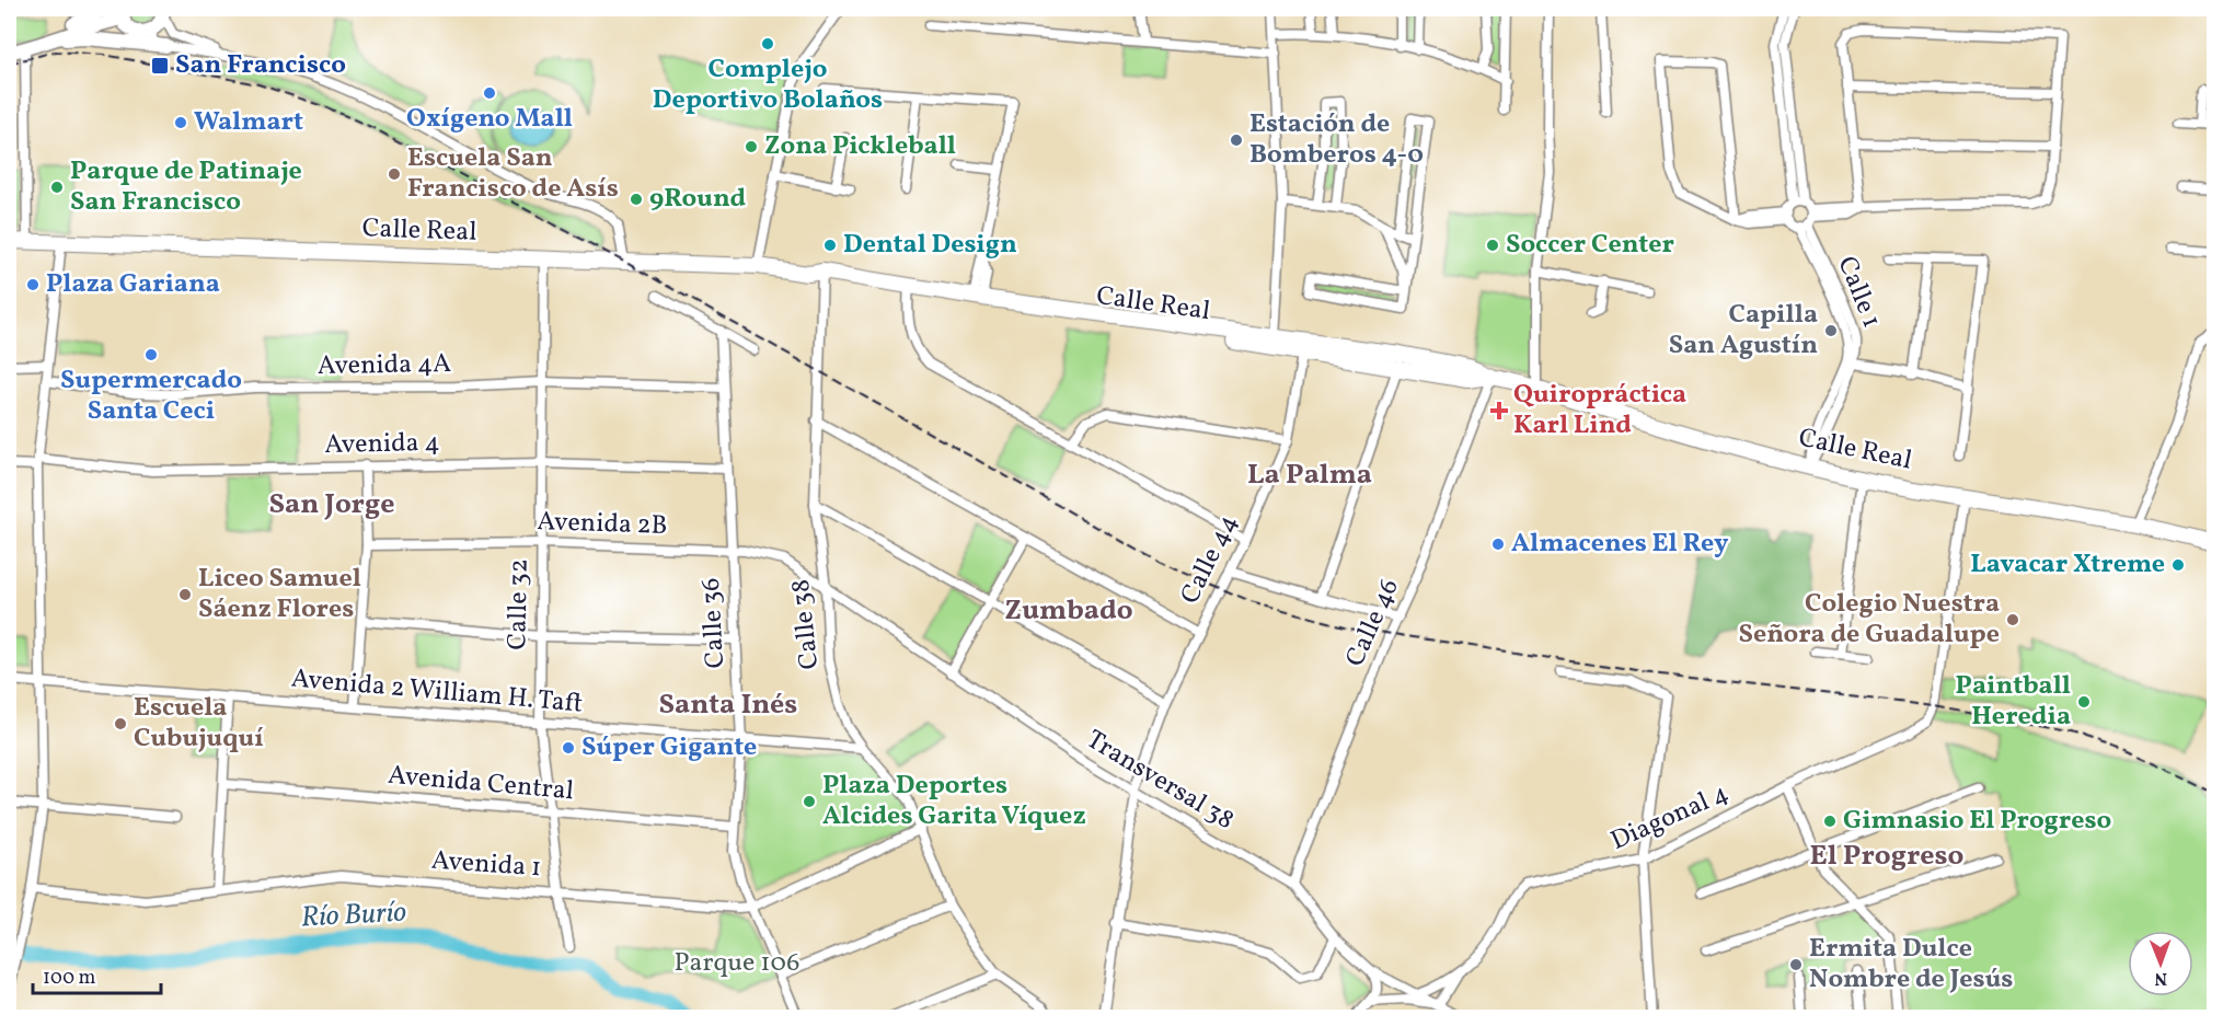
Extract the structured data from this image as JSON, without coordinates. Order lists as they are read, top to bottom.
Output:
{
  "streets": {
    "main road": ["Calle Real"],
    "street": [
      "Calle 1",
      "Avenida 4A",
      "Avenida 4",
      "Avenida 2B",
      "Calle 44",
      "Calle 32",
      "Calle 36",
      "Calle 46",
      "Calle 38",
      "Avenida 2 William H. Taft",
      "Transversal 38",
      "Avenida Central",
      "Diagonal 4",
      "Avenida 1"
    ]
  },
  "crossings": [
    ["Calle Real", "Calle 1"],
    ["Calle Real", "Calle 44"],
    ["Calle Real", "Calle 32"],
    ["Calle Real", "Calle 46"],
    ["Calle Real", "Calle 38"],
    ["Calle Real", "Diagonal 4"],
    ["Avenida 4A", "Calle 32"],
    ["Avenida 4A", "Calle 36"],
    ["Avenida 4", "Calle 32"],
    ["Avenida 4", "Calle 36"],
    ["Avenida 2B", "Calle 32"],
    ["Avenida 2B", "Calle 36"],
    ["Avenida 2B", "Calle 38"],
    ["Avenida 2B", "Transversal 38"],
    ["Calle 44", "Transversal 38"],
    ["Calle 32", "Avenida 2 William H. Taft"],
    ["Calle 32", "Avenida Central"],
    ["Calle 32", "Avenida 1"],
    ["Calle 36", "Avenida 2 William H. Taft"],
    ["Calle 36", "Avenida Central"],
    ["Calle 36", "Avenida 1"],
    ["Calle 46", "Transversal 38"],
    ["Calle 38", "Avenida 2 William H. Taft"],
    ["Calle 38", "Transversal 38"],
    ["Calle 38", "Avenida 1"],
    ["Transversal 38", "Diagonal 4"]
  ],
  "districts": [
    "La Palma",
    "San Jorge",
    "Zumbado",
    "Santa Inés",
    "El Progreso"
  ],
  "water": ["Río Burío"],
  "parks": ["Parque 106"],
  "places": {
    "other": [
      "Complejo Deportivo Bolaños",
      "Oxígeno Mall",
      "Walmart",
      "Estación de Bomberos 4-0",
      "Zona Pickleball",
      "Escuela San Francisco de Asís",
      "Parque de Patinaje San Francisco",
      "9Round",
      "Dental Design",
      "Soccer Center",
      "Plaza Gariana",
      "Capilla San Agustín",
      "Supermercado Santa Ceci",
      "Almacenes El Rey",
      "Lavacar Xtreme",
      "Liceo Samuel Sáenz Flores",
      "Colegio Nuestra Señora de Guadalupe",
      "Paintball Heredia",
      "Escuela Cubujuquí",
      "Súper Gigante",
      "Plaza Deportes Alcides Garita Víquez",
      "Gimnasio El Progreso",
      "Ermita Dulce Nombre de Jesús"
    ],
    "transit": ["San Francisco"],
    "health": ["Quiropráctica Karl Lind"]
  },
  "scale_bar": "100 m",
  "north": "bottom"
}
